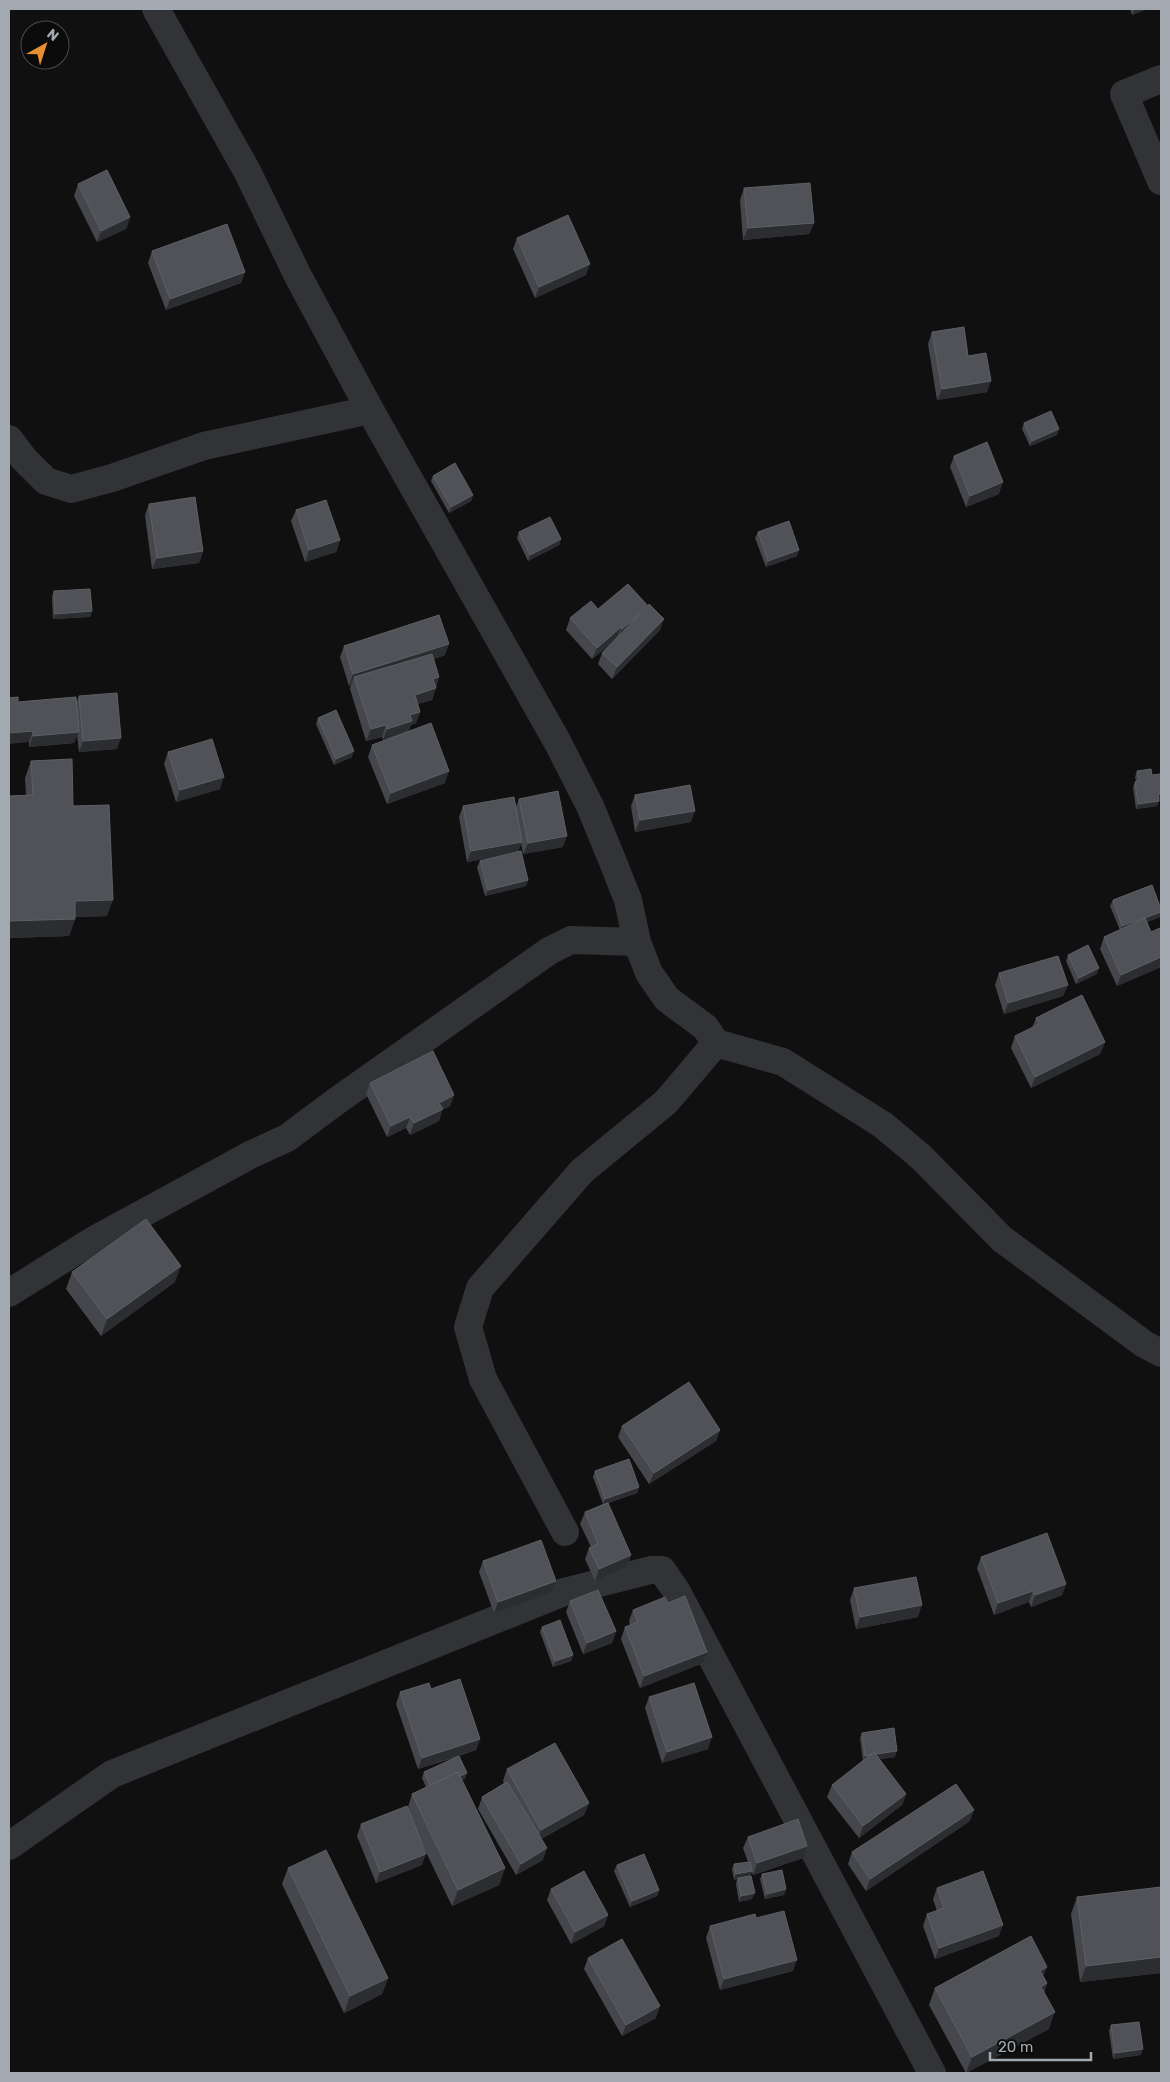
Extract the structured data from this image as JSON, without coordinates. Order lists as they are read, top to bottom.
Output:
{
  "scale_bar": "20 m",
  "north": "top right"
}
